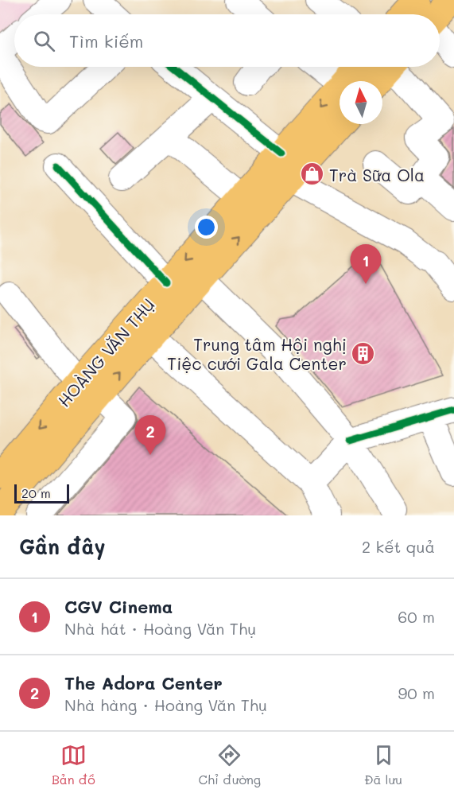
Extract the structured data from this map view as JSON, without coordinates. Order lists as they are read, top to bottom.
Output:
{
  "streets": {
    "main road": ["HOÀNG VĂN THỤ"]
  },
  "places": {
    "shop": ["Trà Sữa Ola"],
    "building": ["Trung tâm Hội nghị Tiệc cưới Gala Center"]
  },
  "scale_bar": "20 m",
  "north": "top",
  "page": {
    "search": "Tìm kiếm",
    "pins": ["1", "2"],
    "scale": "20 m",
    "heading": ["Gần đây", "2 kết quả"],
    "list": [
      {
        "mark": "1",
        "name": "CGV Cinema",
        "note": "Nhà hát · Hoàng Văn Thụ",
        "value": "60 m"
      },
      {
        "mark": "2",
        "name": "The Adora Center",
        "note": "Nhà hàng · Hoàng Văn Thụ",
        "value": "90 m"
      }
    ],
    "nav": ["Bản đồ", "Chỉ đường", "Đã lưu"]
  }
}
